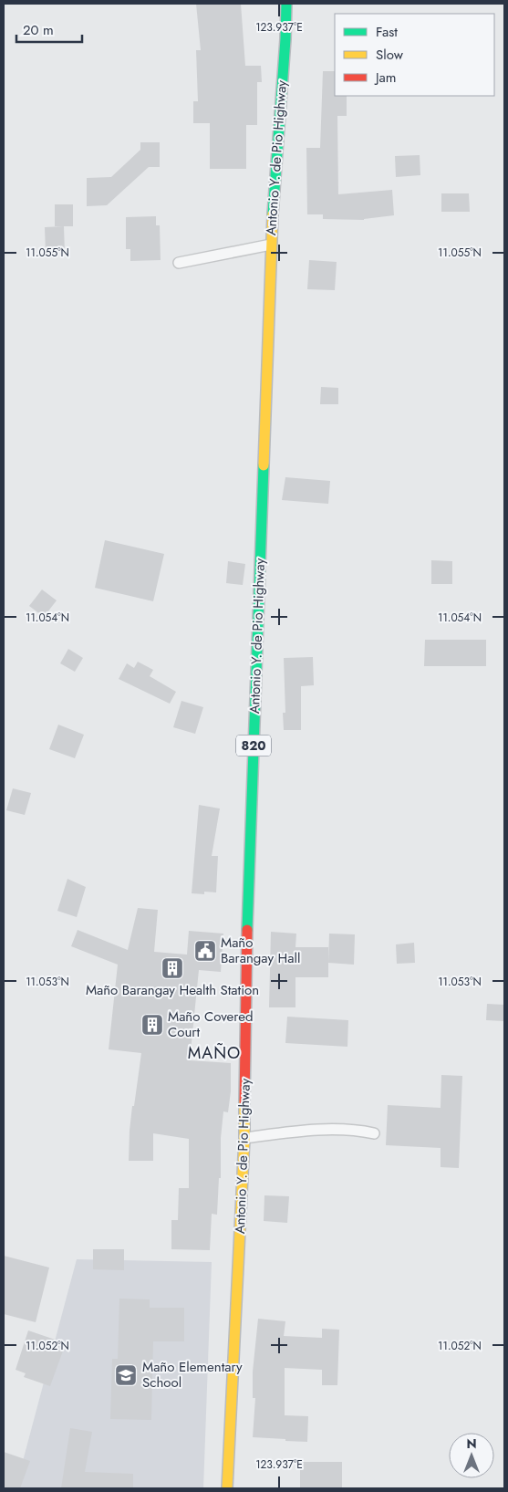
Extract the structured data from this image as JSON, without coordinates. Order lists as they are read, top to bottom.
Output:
{
  "streets": {
    "highway": ["Antonio Y. de Pio Highway", "820"]
  },
  "districts": ["MAÑO"],
  "places": {
    "public building": ["Maño Barangay Hall"],
    "building": ["Maño Barangay Health Station", "Maño Covered Court"],
    "school or university": ["Maño Elementary School"]
  },
  "legend": ["Fast", "Slow", "Jam"],
  "scale_bar": "20 m",
  "north": "top",
  "coordinates": [
    "123.937°E",
    "11.055°N",
    "11.054°N",
    "11.053°N",
    "11.052°N"
  ]
}
